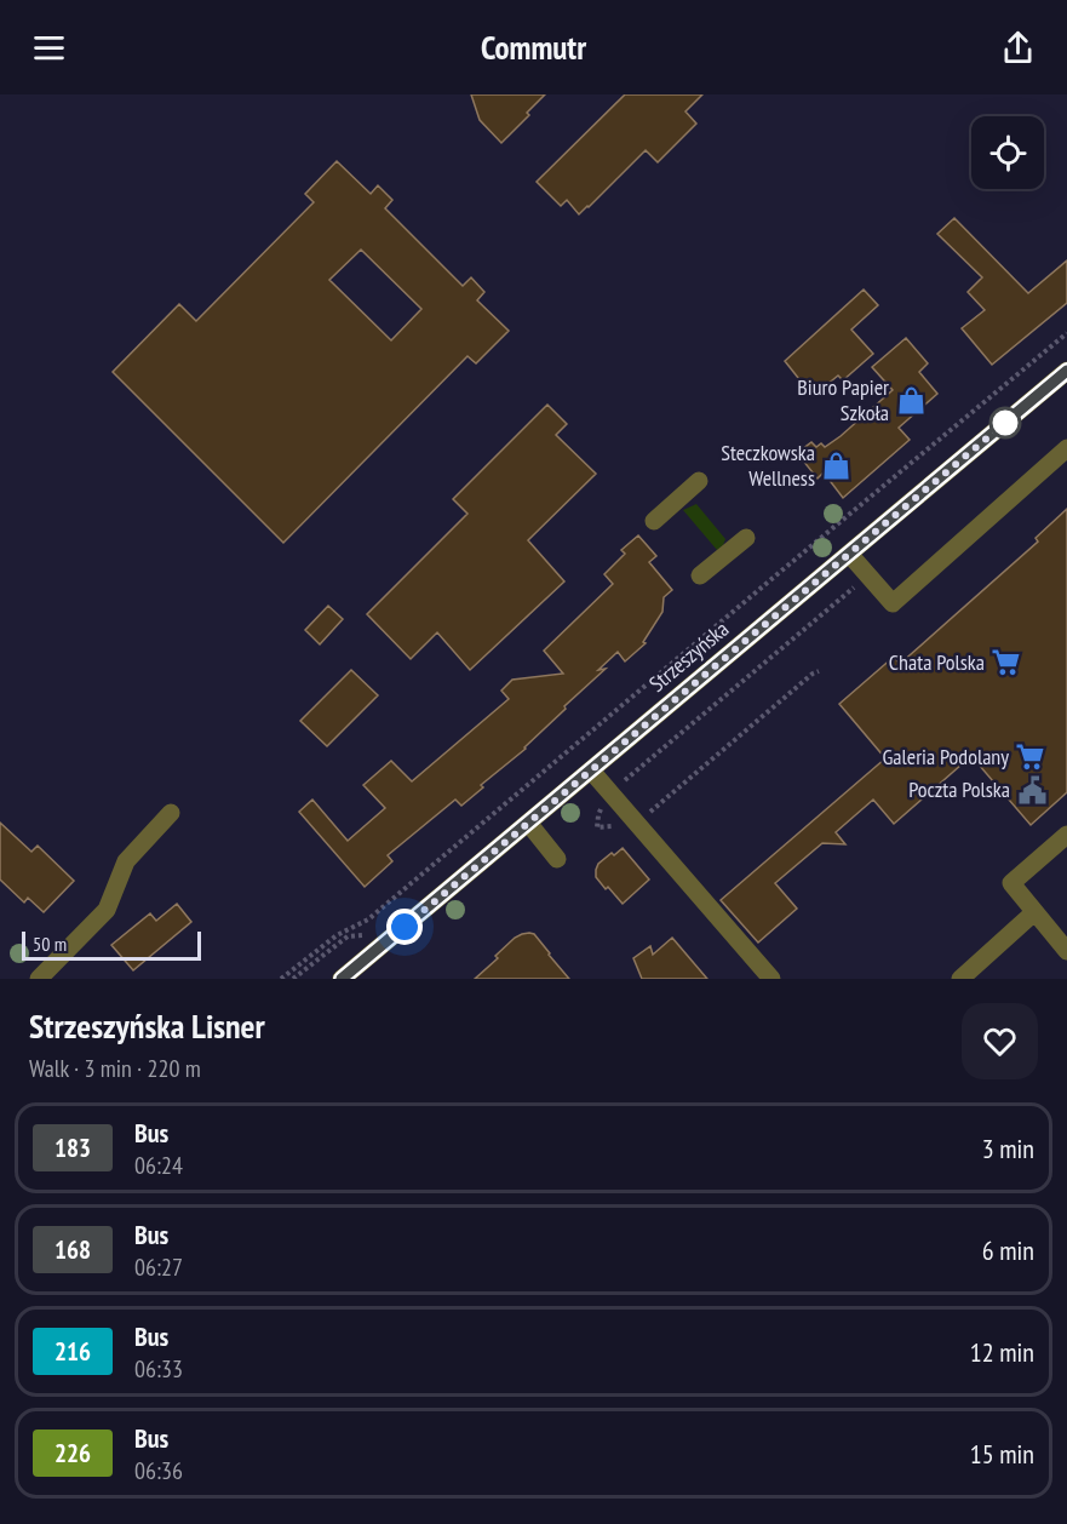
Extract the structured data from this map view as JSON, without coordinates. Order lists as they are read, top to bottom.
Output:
{
  "streets": {
    "street": ["Strzeszyńska"]
  },
  "places": {
    "shop": ["Biuro Papier Szkoła", "Steczkowska Wellness"],
    "supermarket": ["Chata Polska", "Galeria Podolany"],
    "public building": ["Poczta Polska"]
  },
  "lines": ["bus line 183"],
  "scale_bar": "50 m",
  "page": {
    "header": "Commutr",
    "scale": "50 m",
    "heading": ["Strzeszyńska Lisner", "Walk · 3 min · 220 m"],
    "list": [
      {
        "mark": "183",
        "name": "Bus",
        "note": "06:24",
        "value": "3 min"
      },
      {
        "mark": "168",
        "name": "Bus",
        "note": "06:27",
        "value": "6 min"
      },
      {
        "mark": "216",
        "name": "Bus",
        "note": "06:33",
        "value": "12 min"
      },
      {
        "mark": "226",
        "name": "Bus",
        "note": "06:36",
        "value": "15 min"
      }
    ]
  }
}
